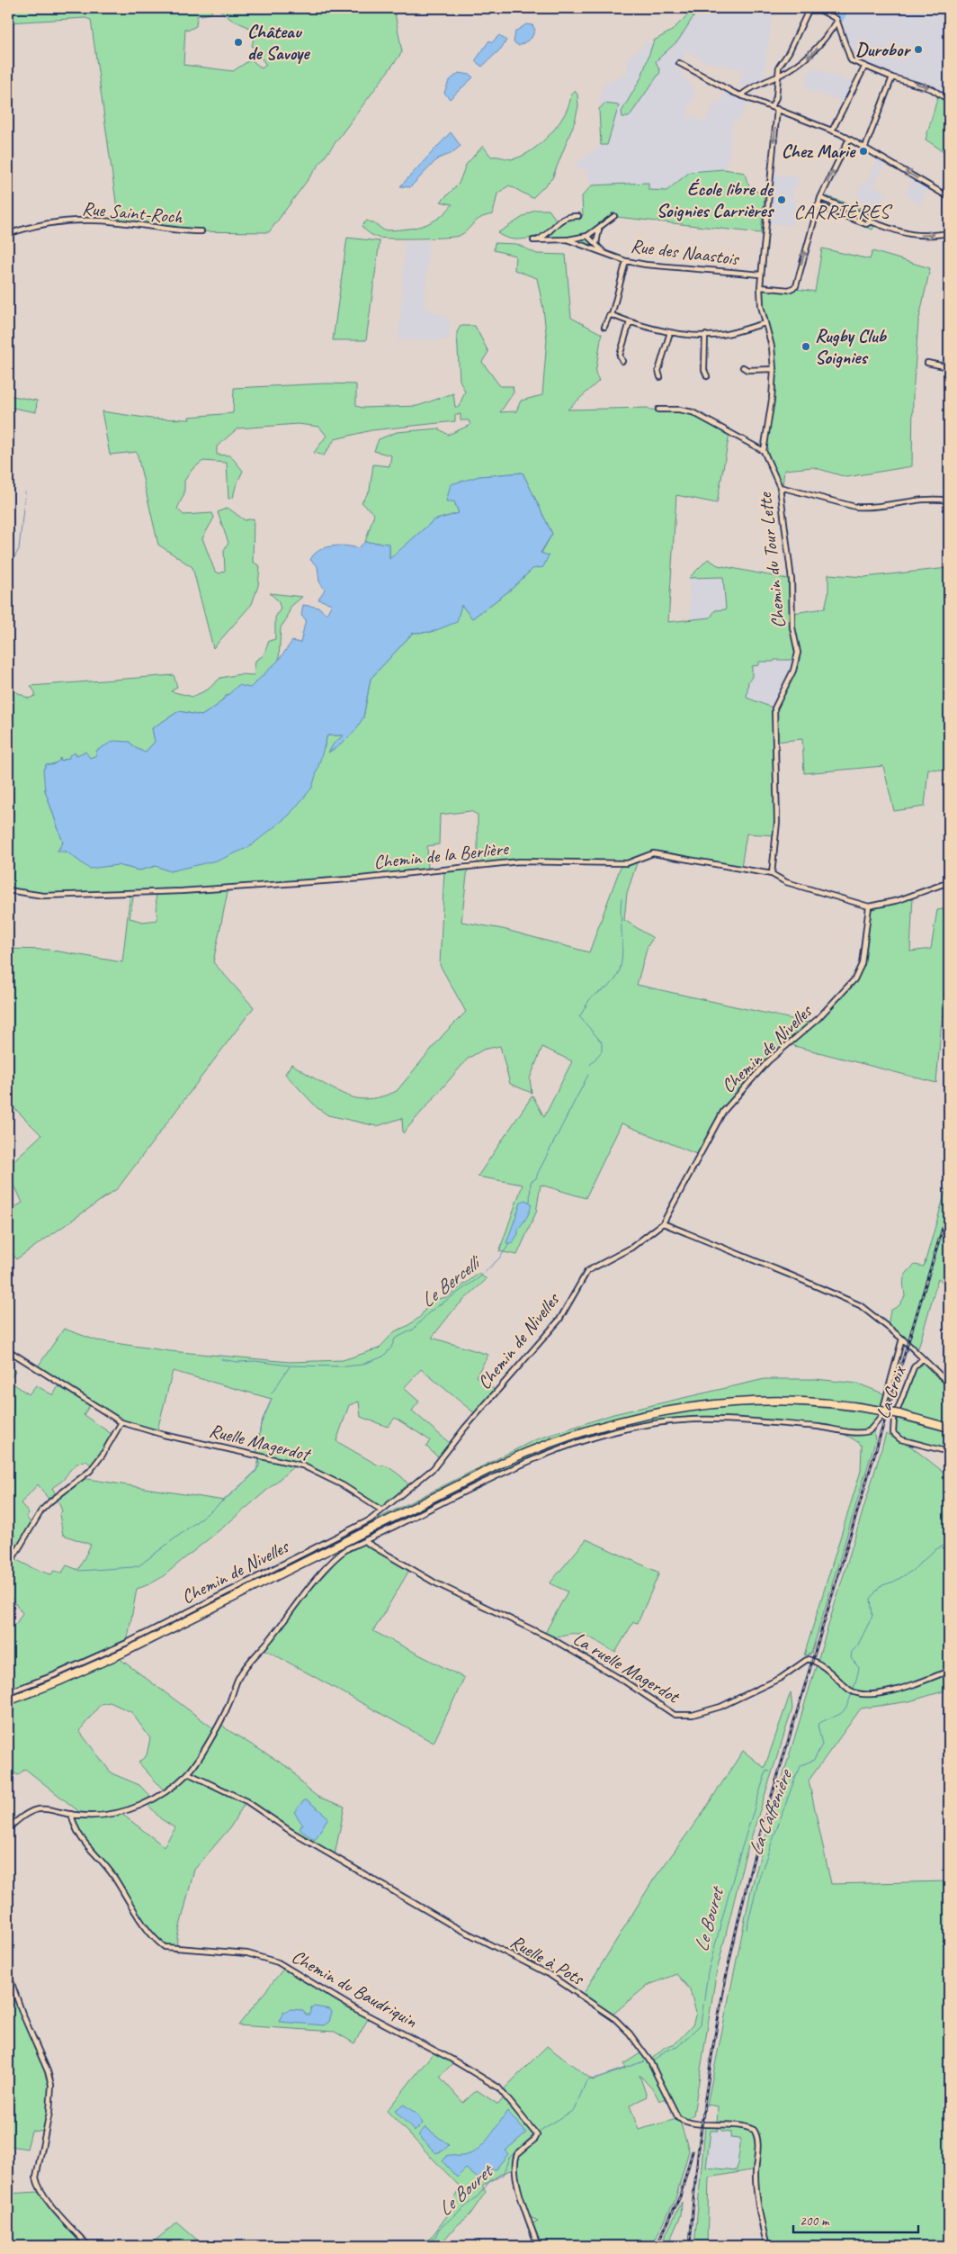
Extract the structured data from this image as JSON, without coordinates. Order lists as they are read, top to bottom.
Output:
{
  "streets": {
    "street": [
      "Rue Saint-Roch",
      "Rue des Naastois",
      "Chemin du Tour Lette",
      "Chemin de la Berlière",
      "Chemin de Nivelles",
      "La Croix",
      "Ruelle Magerdot",
      "La ruelle Magerdot",
      "Ruelle à Pots",
      "Chemin du Baudriquin"
    ]
  },
  "crossings": [
    ["Chemin du Tour Lette", "Chemin de la Berlière"],
    ["Chemin de la Berlière", "Chemin de Nivelles"],
    ["Chemin de Nivelles", "Ruelle Magerdot"]
  ],
  "districts": ["CARRIÈRES"],
  "water": ["Le Bercelli", "La Caffenière", "Le Bouret"],
  "places": [
    "Château de Savoye",
    "Durobor",
    "Chez Marie",
    "École libre de Soignies Carrières",
    "Rugby Club Soignies"
  ],
  "scale_bar": "200 m"
}
